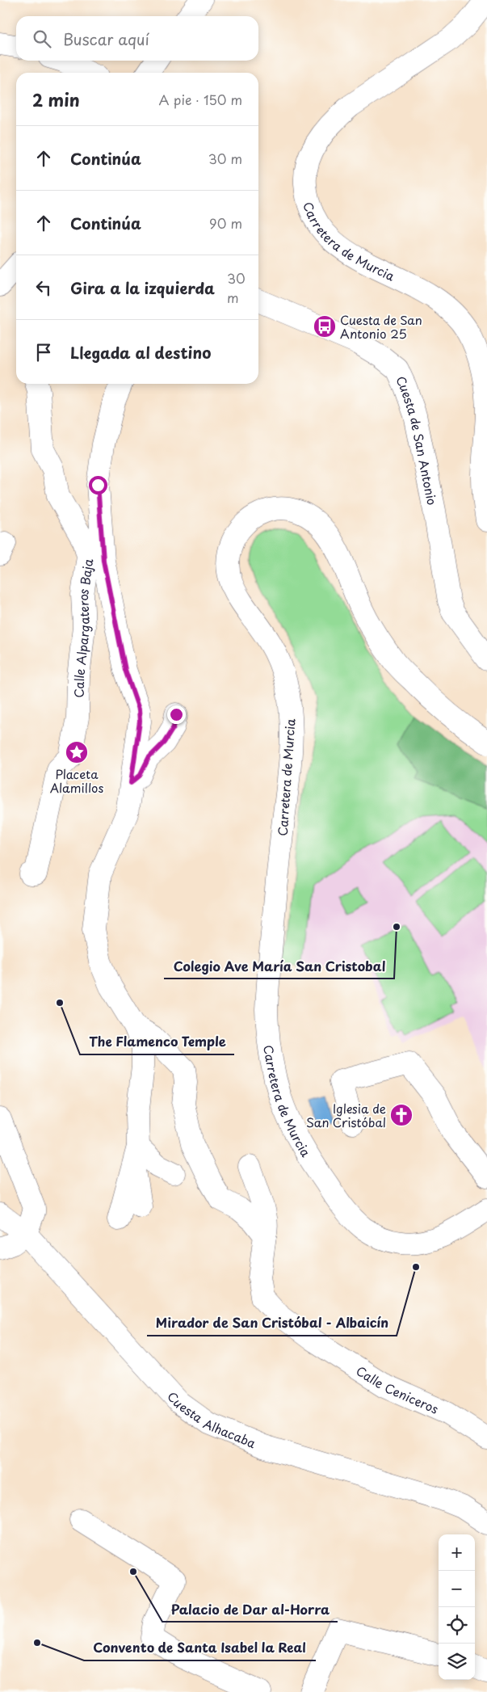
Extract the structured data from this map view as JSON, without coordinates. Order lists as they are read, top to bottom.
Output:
{
  "streets": {
    "street": [
      "Carretera de Murcia",
      "Cuesta de San Antonio",
      "Calle Alpargateros Baja",
      "Calle Ceniceros",
      "Cuesta Alhacaba"
    ]
  },
  "places": {
    "bus stop": ["Cuesta de San Antonio 25"],
    "place": ["Placeta Alamillos"],
    "other": [
      "Colegio Ave María San Cristobal",
      "The Flamenco Temple",
      "Mirador de San Cristóbal - Albaicín",
      "Palacio de Dar al-Horra",
      "Convento de Santa Isabel la Real"
    ],
    "church": ["Iglesia de San Cristóbal"]
  },
  "page": {
    "search": "Buscar aquí",
    "heading": ["2 min", "A pie · 150 m"],
    "list": [
      ["Continúa", "30 m"],
      ["Continúa", "90 m"],
      ["Gira a la izquierda", "30 m"],
      "Llegada al destino"
    ],
    "map_buttons": ["+", "−"]
  }
}
